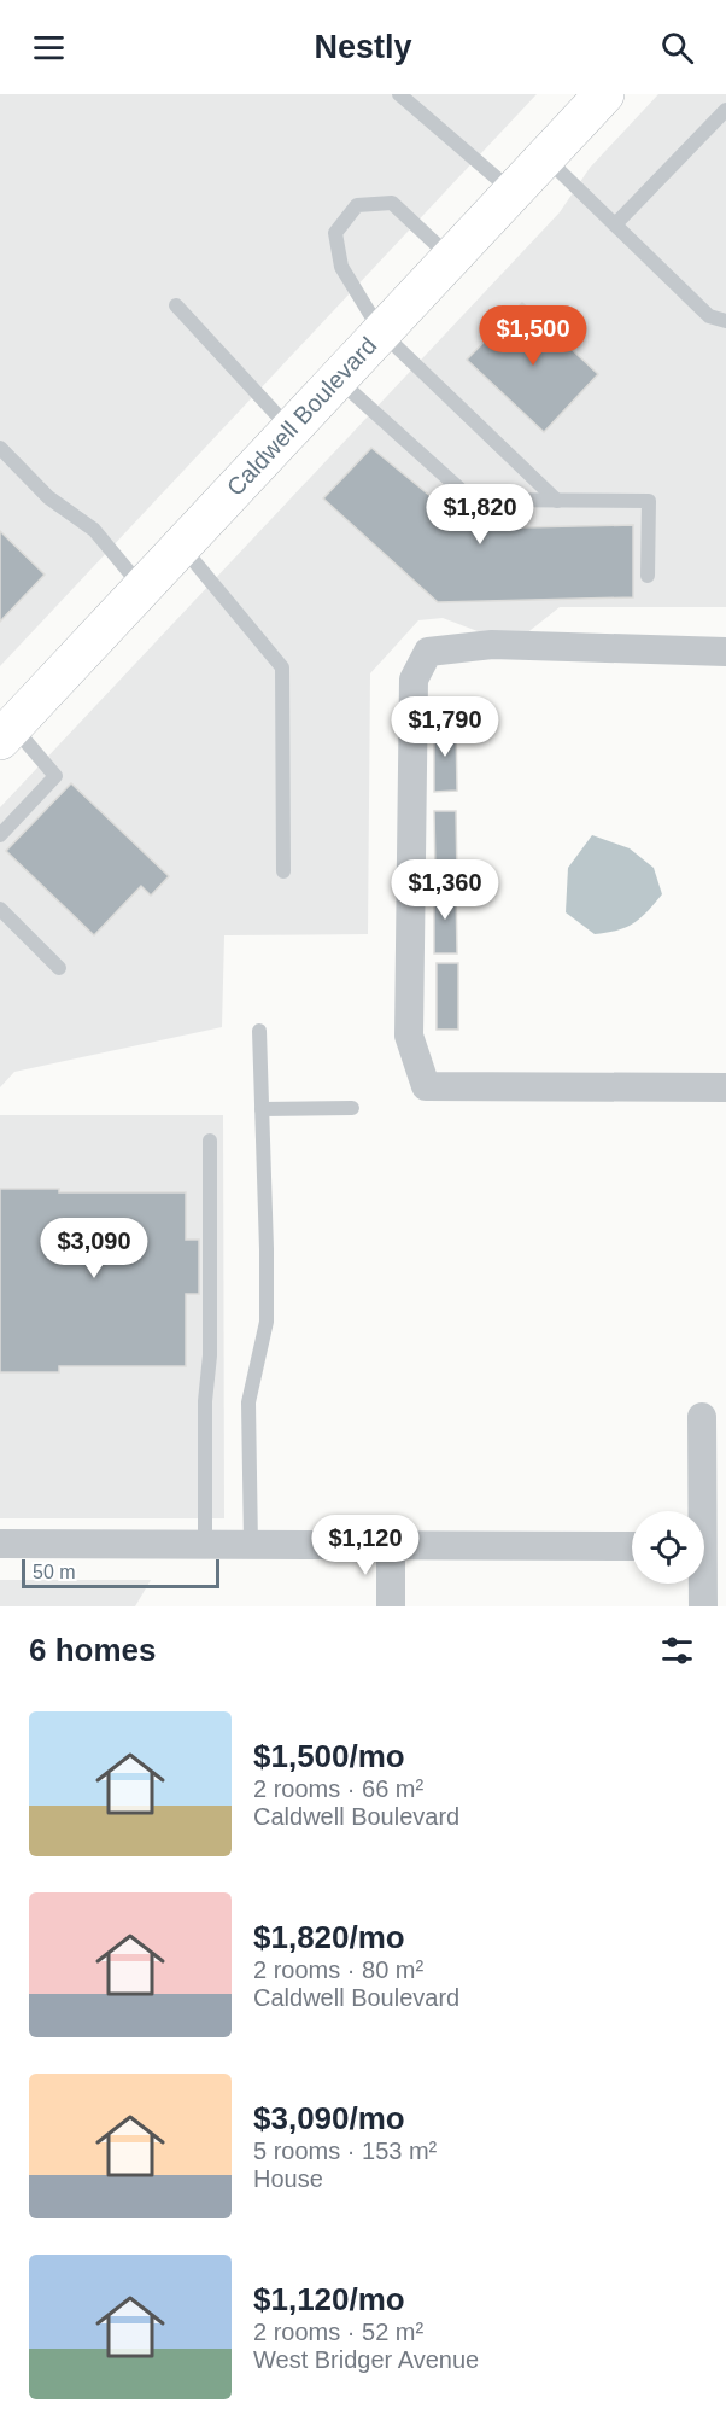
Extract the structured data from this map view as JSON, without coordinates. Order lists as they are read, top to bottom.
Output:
{
  "streets": {
    "main road": ["Caldwell Boulevard"]
  },
  "scale_bar": "50 m",
  "page": {
    "header": "Nestly",
    "price": [
      "$1,500",
      "$1,820",
      "$1,790",
      "$1,360",
      "$3,090",
      "$1,120"
    ],
    "scale": "50 m",
    "heading": "6 homes",
    "list": [
      {
        "name": "$1,500/mo",
        "note": "2 rooms · 66 m² · Caldwell Boulevard"
      },
      {
        "name": "$1,820/mo",
        "note": "2 rooms · 80 m² · Caldwell Boulevard"
      },
      {
        "name": "$3,090/mo",
        "note": "5 rooms · 153 m² · House"
      },
      {
        "name": "$1,120/mo",
        "note": "2 rooms · 52 m² · West Bridger Avenue"
      }
    ]
  }
}
